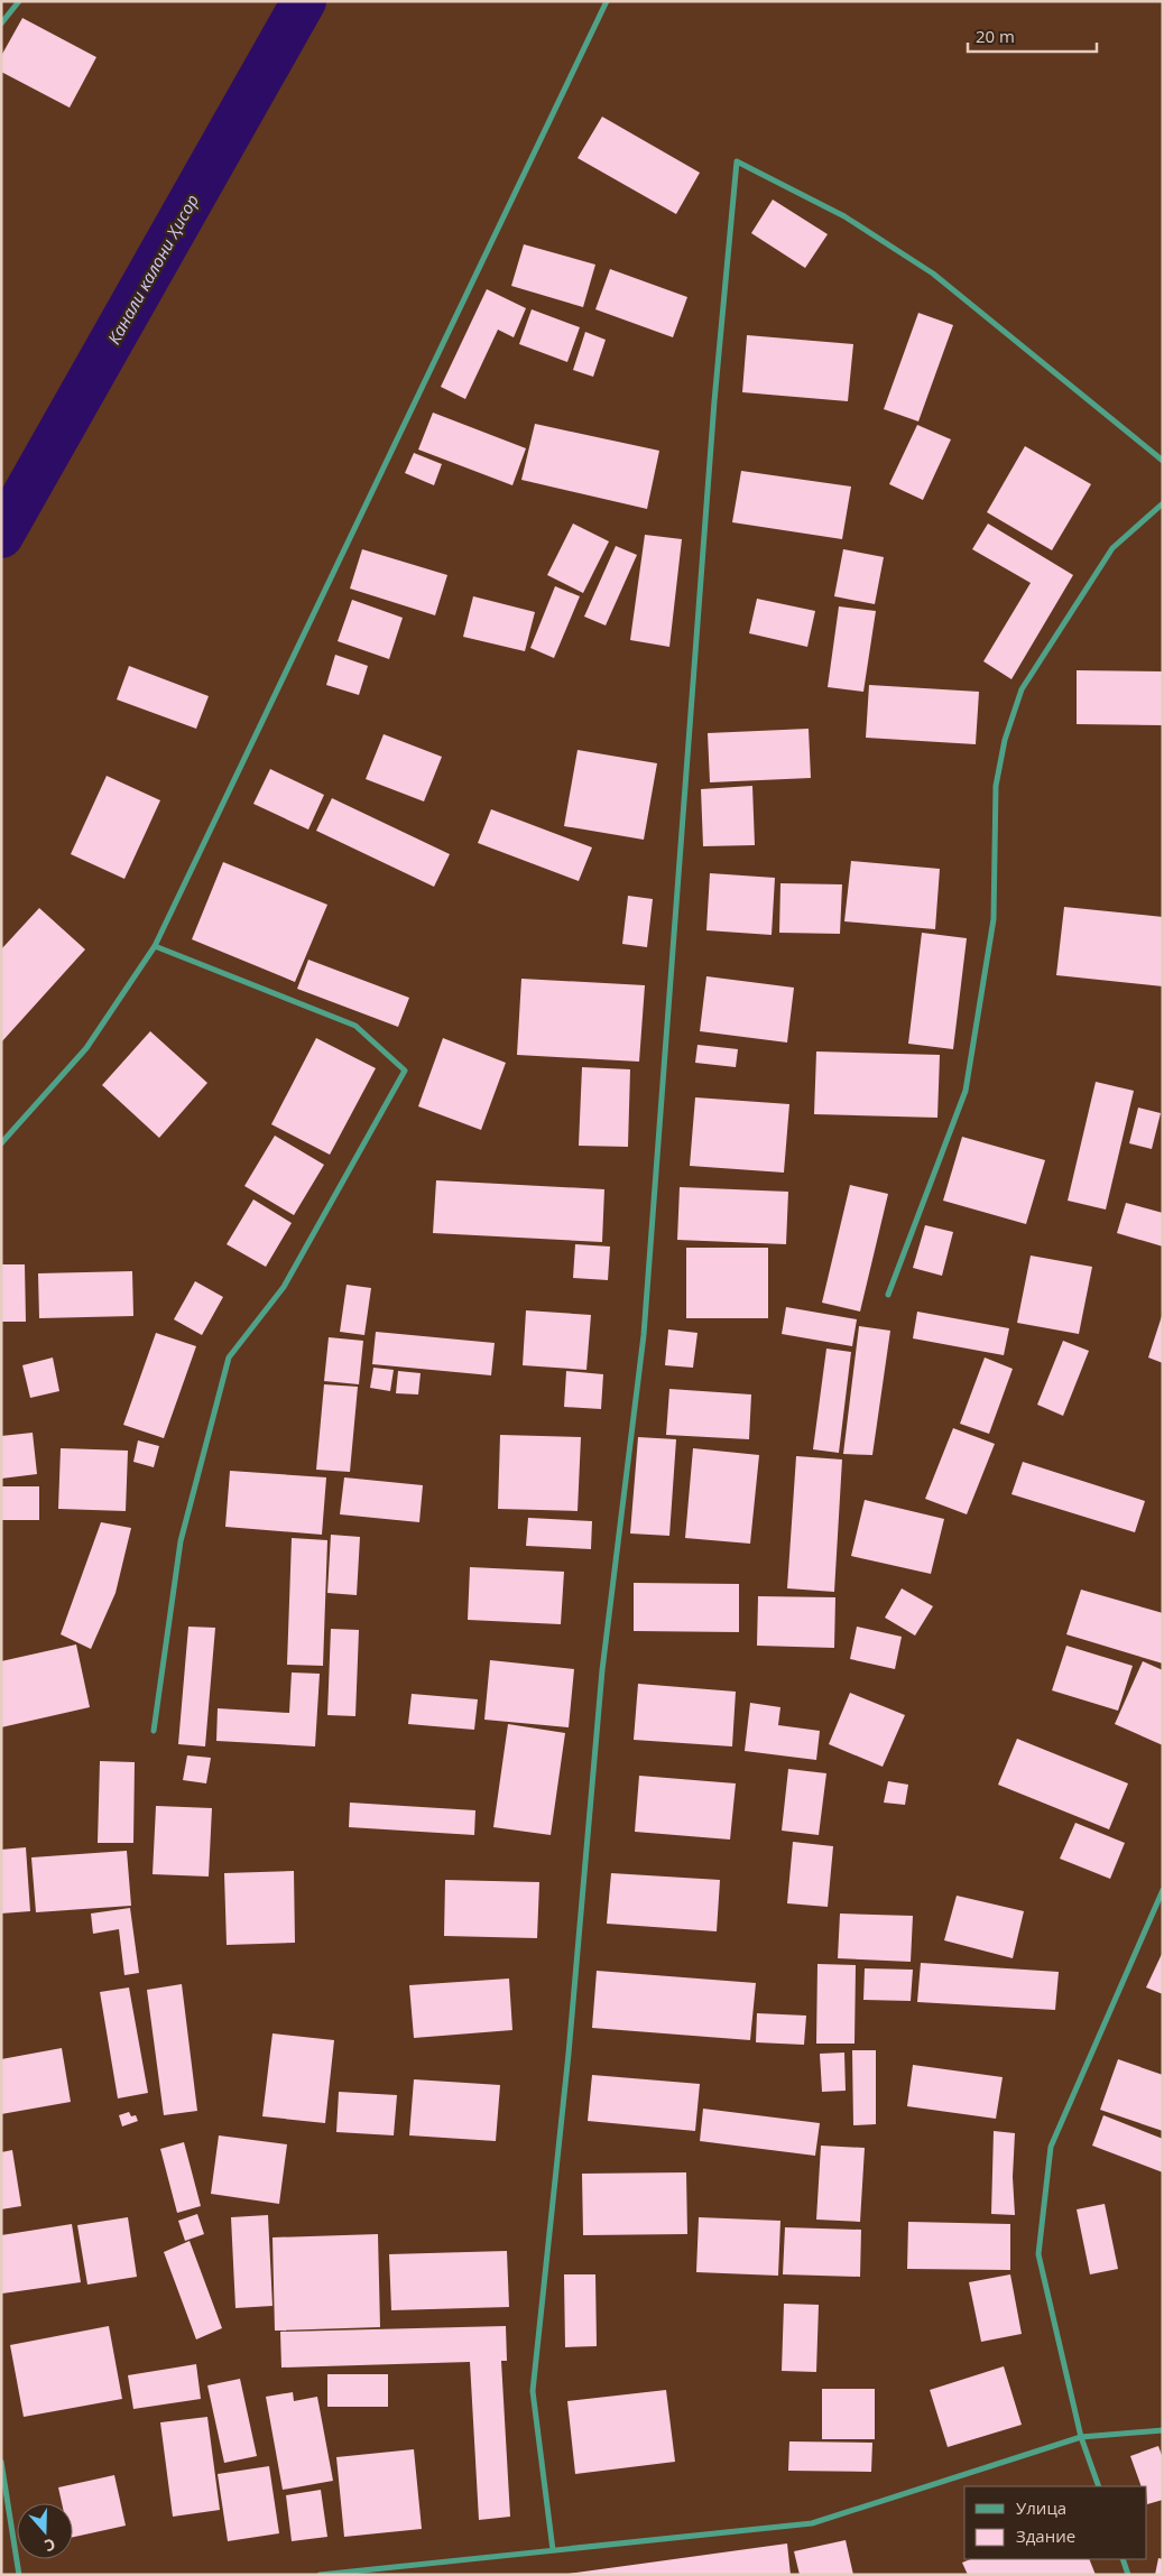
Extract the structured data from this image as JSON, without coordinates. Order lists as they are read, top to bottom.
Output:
{
  "water": ["Канали калони Ҳисор"],
  "legend": ["Улица", "Здание"],
  "scale_bar": "20 m",
  "north": "bottom"
}
